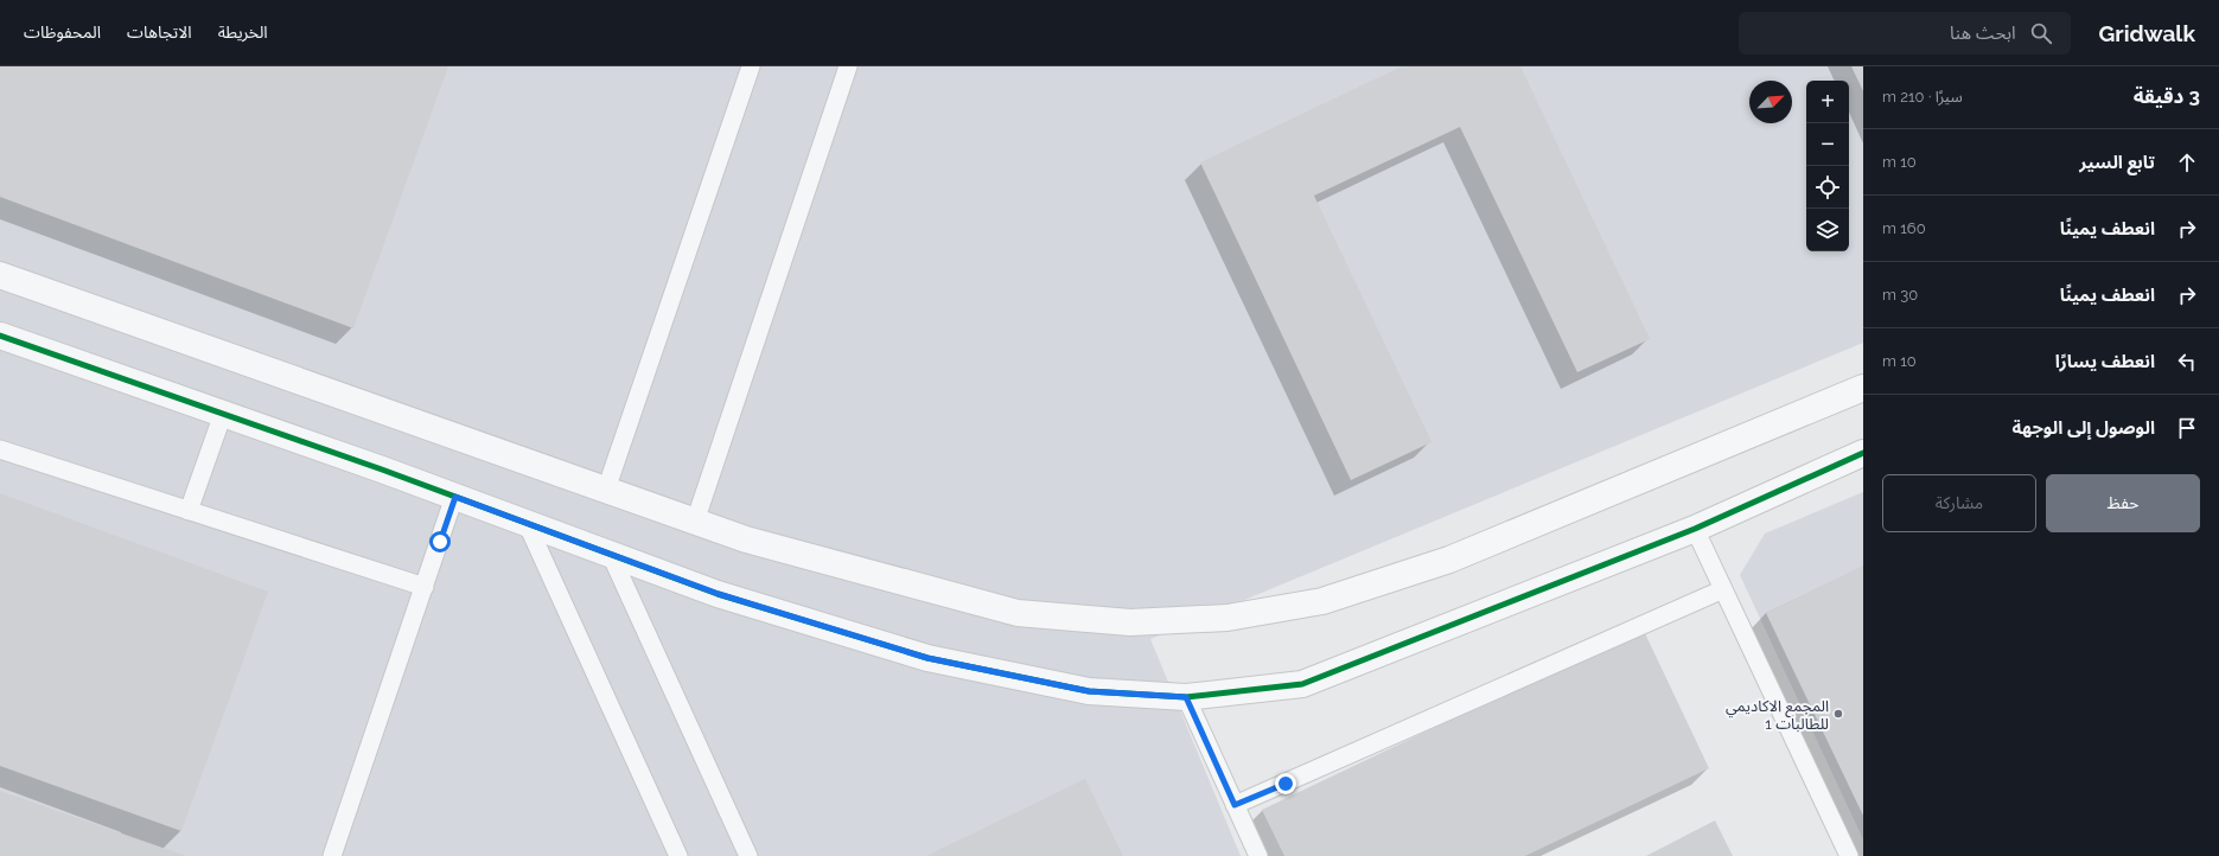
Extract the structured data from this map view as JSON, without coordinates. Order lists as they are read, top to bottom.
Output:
{
  "places": ["المجمع الاكاديمي 1 للطالبات"],
  "north": "top right",
  "page": {
    "header": "Gridwalk",
    "search": "ابحث هنا",
    "nav": ["الخريطة", "الاتجاهات", "المحفوظات"],
    "heading": ["3 دقيقة", "سيرًا · 210 m"],
    "map_buttons": ["+", "−"],
    "list": [
      ["تابع السير", "10 m"],
      ["انعطف يمينًا", "160 m"],
      ["انعطف يمينًا", "30 m"],
      ["انعطف يسارًا", "10 m"],
      "الوصول إلى الوجهة"
    ],
    "buttons": ["حفظ", "مشاركة"]
  }
}
